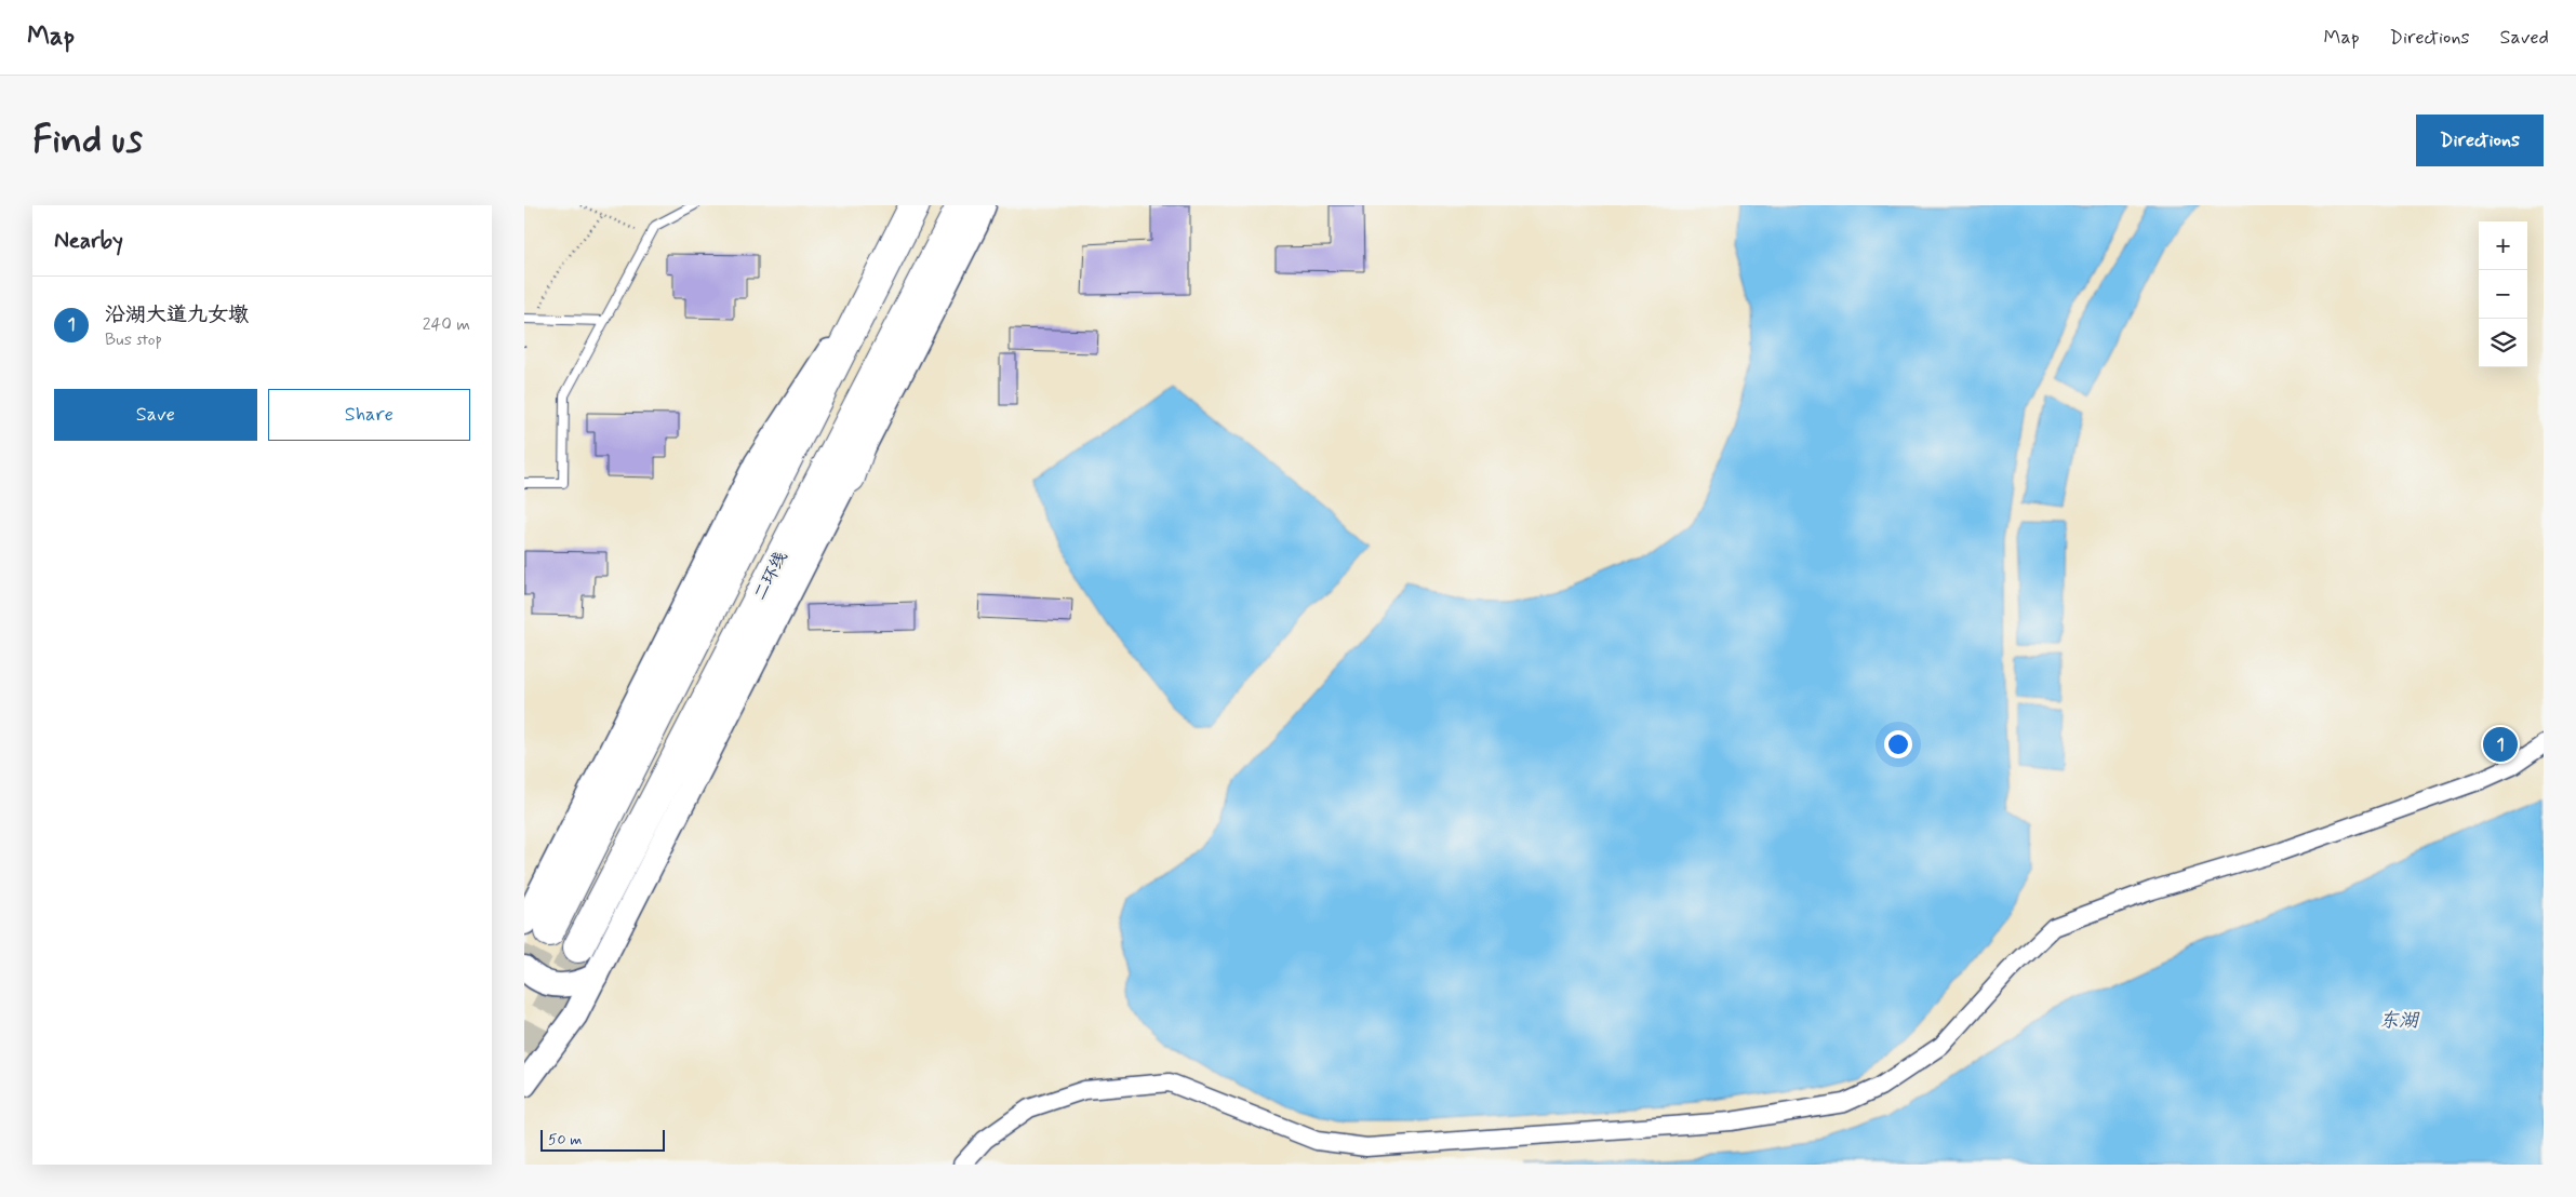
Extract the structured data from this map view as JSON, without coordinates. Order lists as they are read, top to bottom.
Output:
{
  "streets": {
    "highway": ["二环线"]
  },
  "water": ["东湖"],
  "scale_bar": "50 m",
  "page": {
    "header": "Map",
    "nav": ["Map", "Directions", "Saved"],
    "buttons": [
      "Directions",
      ["Save", "Share"]
    ],
    "title": "Find us",
    "heading": "Nearby",
    "map_buttons": ["+", "−"],
    "list": [
      {
        "mark": "1",
        "name": "沿湖大道九女墩",
        "note": "Bus stop",
        "value": "240 m"
      }
    ],
    "pins": "1",
    "scale": "50 m"
  }
}
